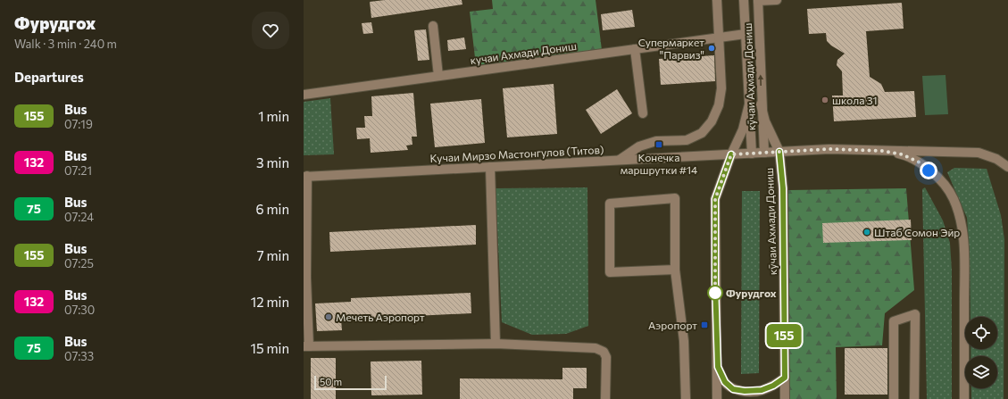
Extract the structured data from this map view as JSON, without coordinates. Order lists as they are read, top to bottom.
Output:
{
  "streets": {
    "street": [
      "кучаи Ахмади Дониш",
      "кӯчаи Аҳмади Дониш",
      "Кучаи Мирзо Мастонгулов (Титов)",
      "кӯчаи Ахмади Дониш"
    ]
  },
  "crossings": [
    ["кӯчаи Аҳмади Дониш", "Кучаи Мирзо Мастонгулов (Титов)"],
    ["кӯчаи Аҳмади Дониш", "кӯчаи Ахмади Дониш"],
    ["Кучаи Мирзо Мастонгулов (Титов)", "кӯчаи Ахмади Дониш"]
  ],
  "places": {
    "other": [
      "Супермаркет \"Парвиз\"",
      "школа 31",
      "Штаб Сомон Эйр",
      "Фурудгох",
      "Мечеть Аэропорт"
    ],
    "transit": ["Конечка маршрутки #14", "Аэропорт"]
  },
  "lines": ["bus line 155"],
  "scale_bar": "50 m",
  "page": {
    "heading": [
      ["Фурудгох", "Walk · 3 min · 240 m"],
      "Departures"
    ],
    "on_map": "155",
    "list": [
      {
        "mark": "155",
        "name": "Bus",
        "note": "07:19",
        "value": "1 min"
      },
      {
        "mark": "132",
        "name": "Bus",
        "note": "07:21",
        "value": "3 min"
      },
      {
        "mark": "75",
        "name": "Bus",
        "note": "07:24",
        "value": "6 min"
      },
      {
        "mark": "155",
        "name": "Bus",
        "note": "07:25",
        "value": "7 min"
      },
      {
        "mark": "132",
        "name": "Bus",
        "note": "07:30",
        "value": "12 min"
      },
      {
        "mark": "75",
        "name": "Bus",
        "note": "07:33",
        "value": "15 min"
      }
    ],
    "scale": "50 m"
  }
}
